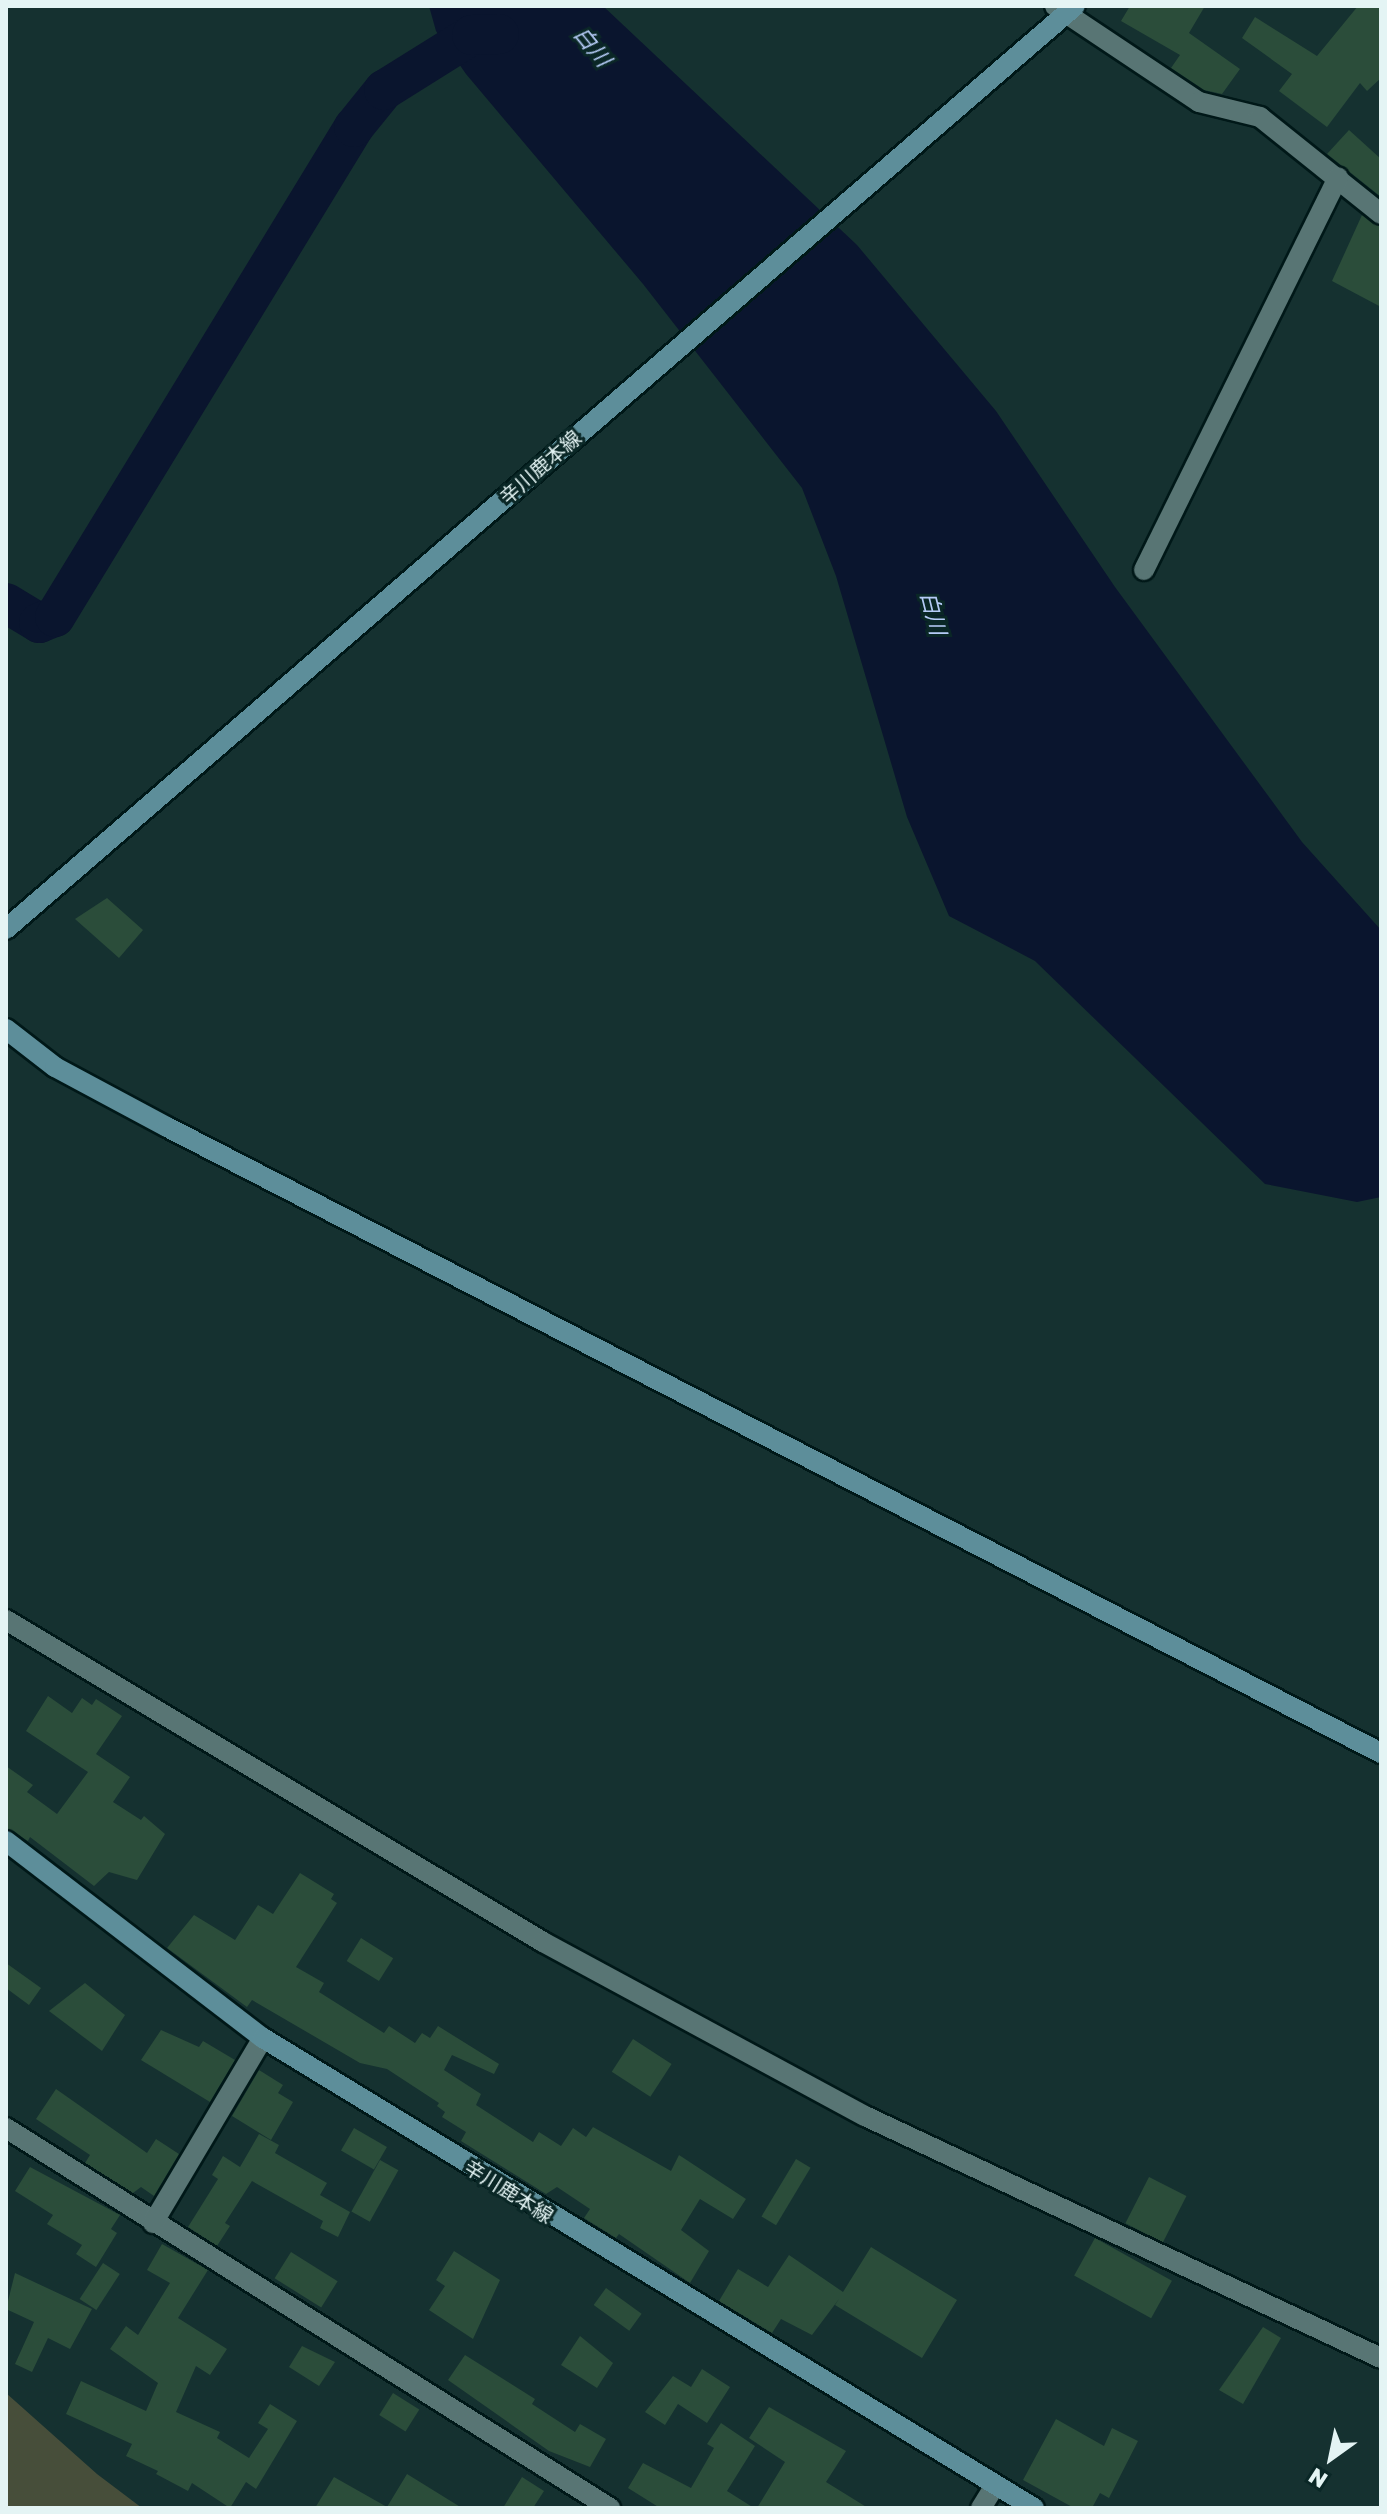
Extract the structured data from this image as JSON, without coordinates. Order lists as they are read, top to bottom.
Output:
{
  "streets": {
    "main road": ["辛川鹿本線"]
  },
  "water": ["白川"],
  "north": "bottom left"
}
